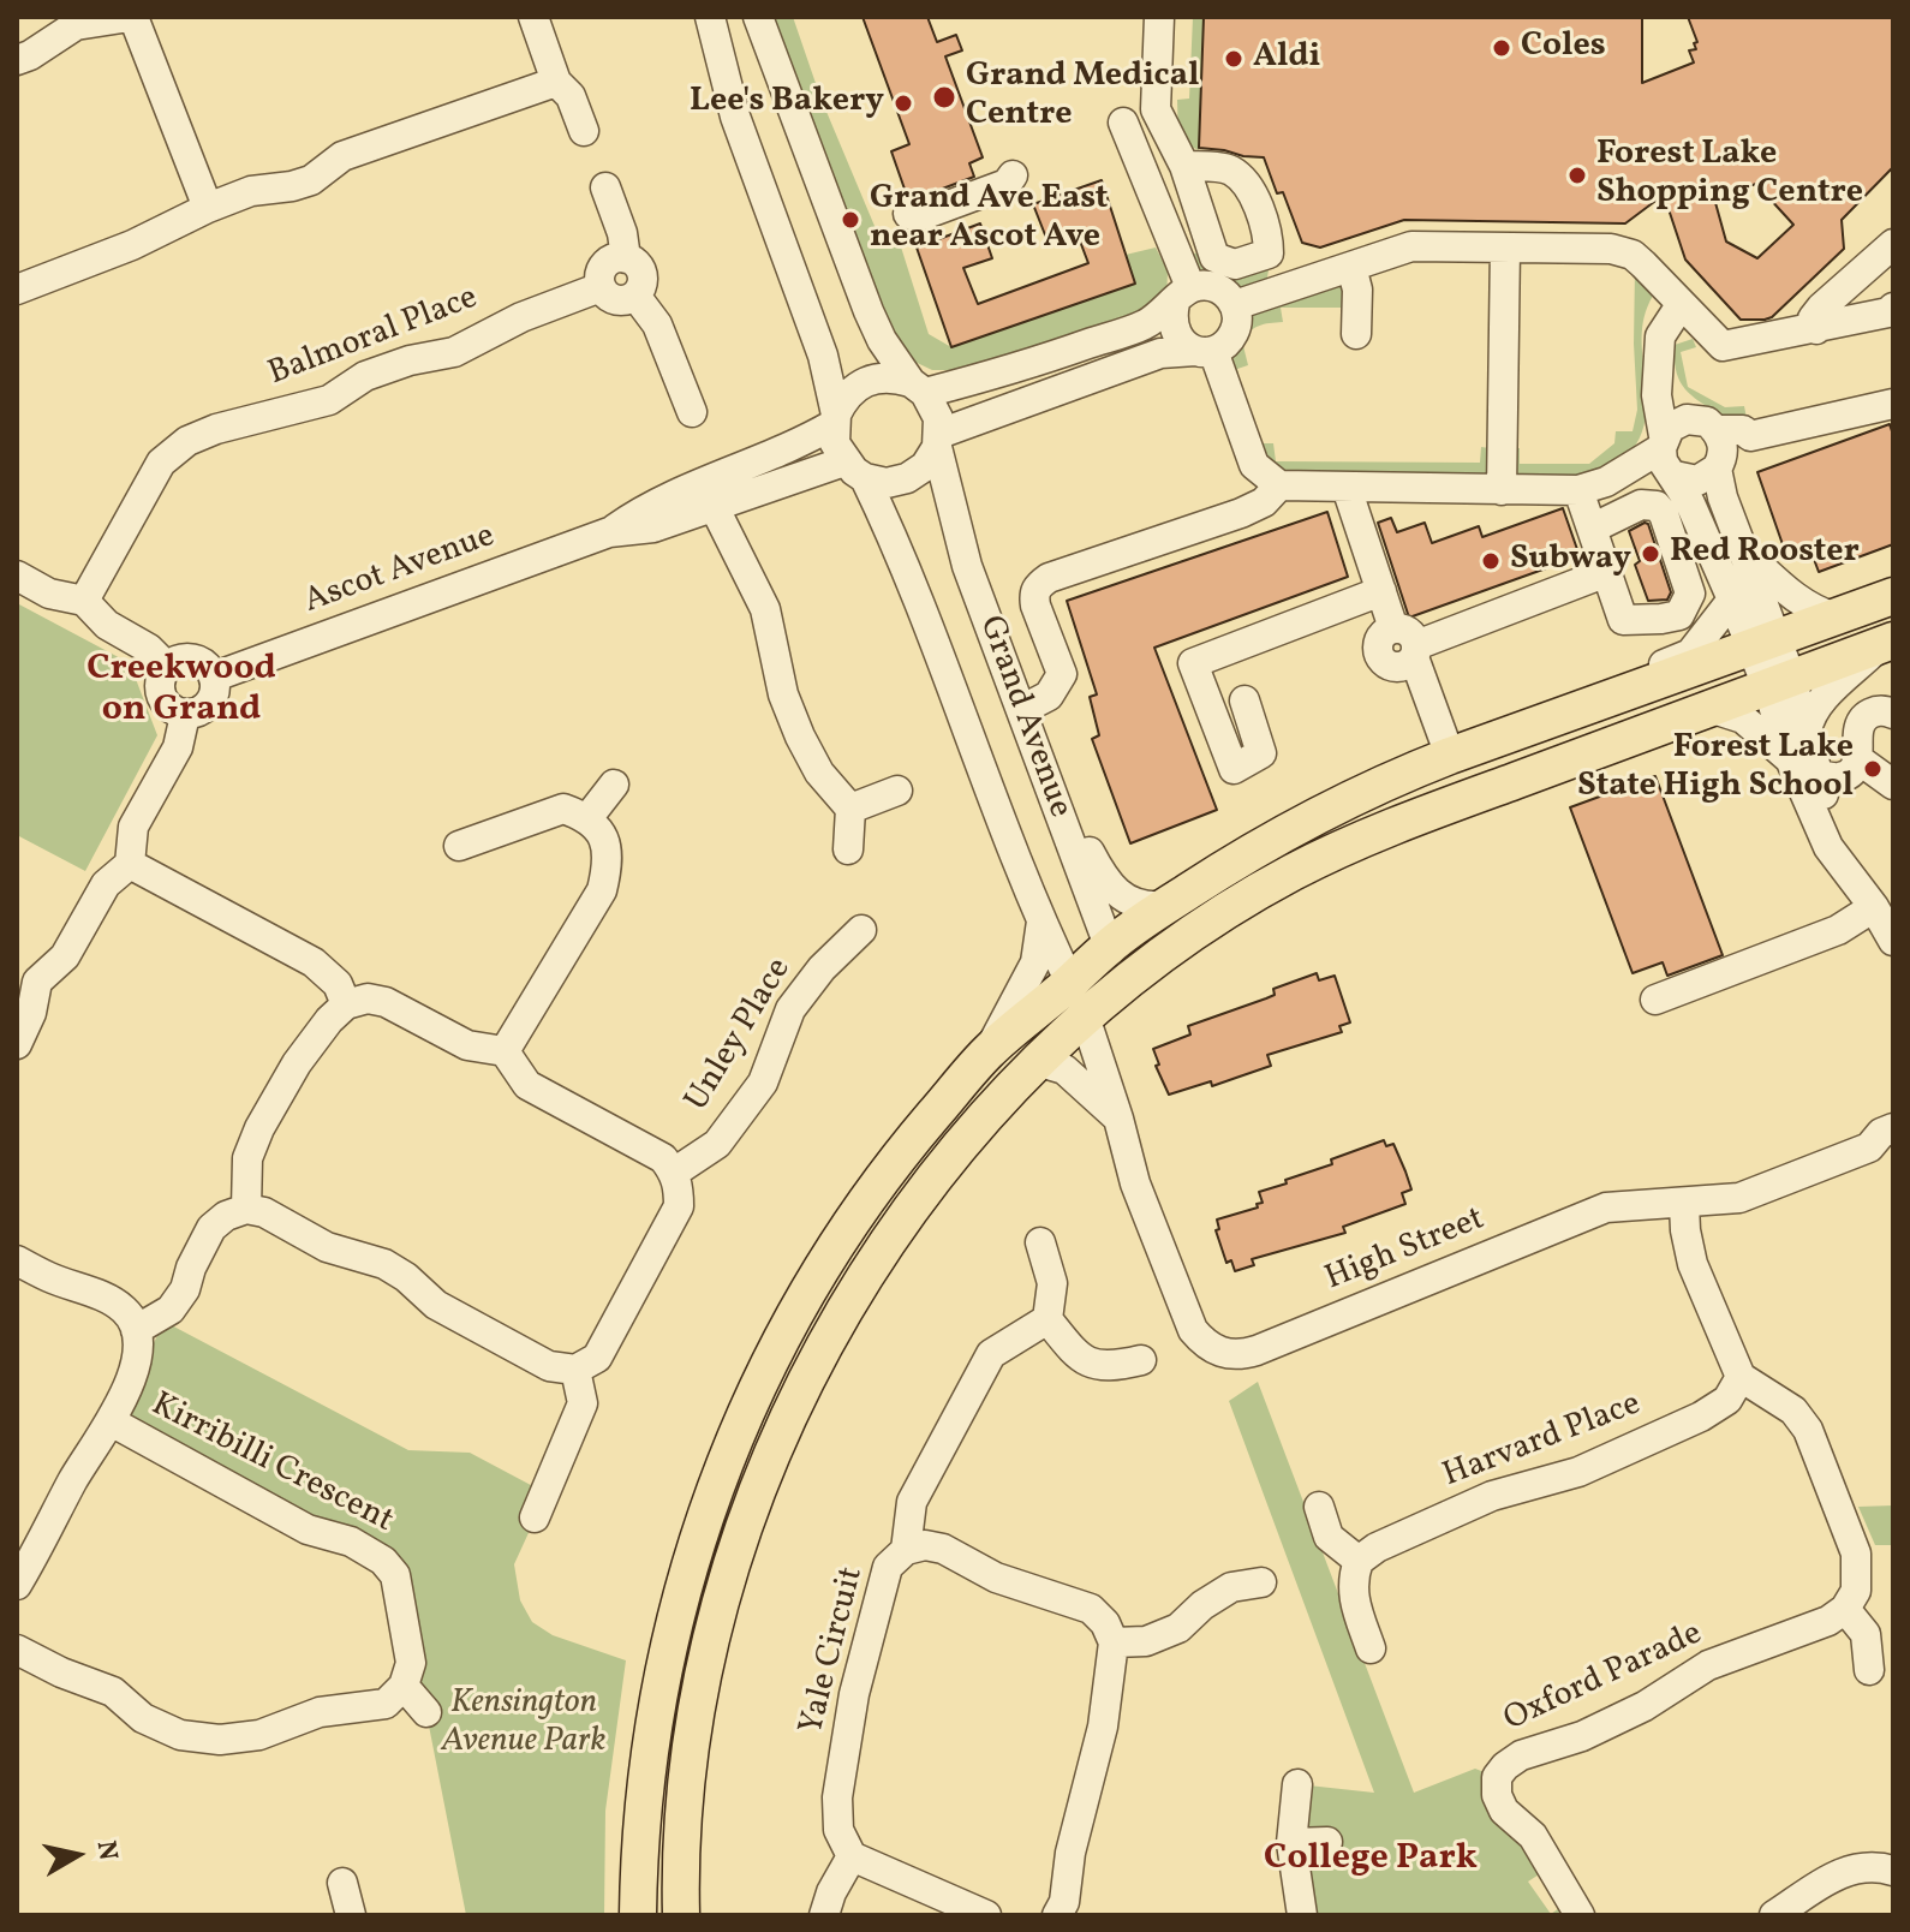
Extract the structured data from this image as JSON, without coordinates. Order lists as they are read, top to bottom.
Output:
{
  "streets": {
    "main road": ["Grand Avenue"],
    "street": [
      "Balmoral Place",
      "Ascot Avenue",
      "Unley Place",
      "High Street",
      "Harvard Place",
      "Kirribilli Crescent",
      "Yale Circuit",
      "Oxford Parade"
    ]
  },
  "crossings": [
    ["Ascot Avenue", "Grand Avenue"],
    ["Grand Avenue", "High Street"]
  ],
  "districts": ["Creekwood on Grand", "College Park"],
  "parks": ["Kensington Avenue Park"],
  "places": [
    "Coles",
    "Aldi",
    "Grand Medical Centre",
    "Lee's Bakery",
    "Forest Lake Shopping Centre",
    "Grand Ave East near Ascot Ave",
    "Red Rooster",
    "Subway",
    "Forest Lake State High School"
  ],
  "north": "right"
}
